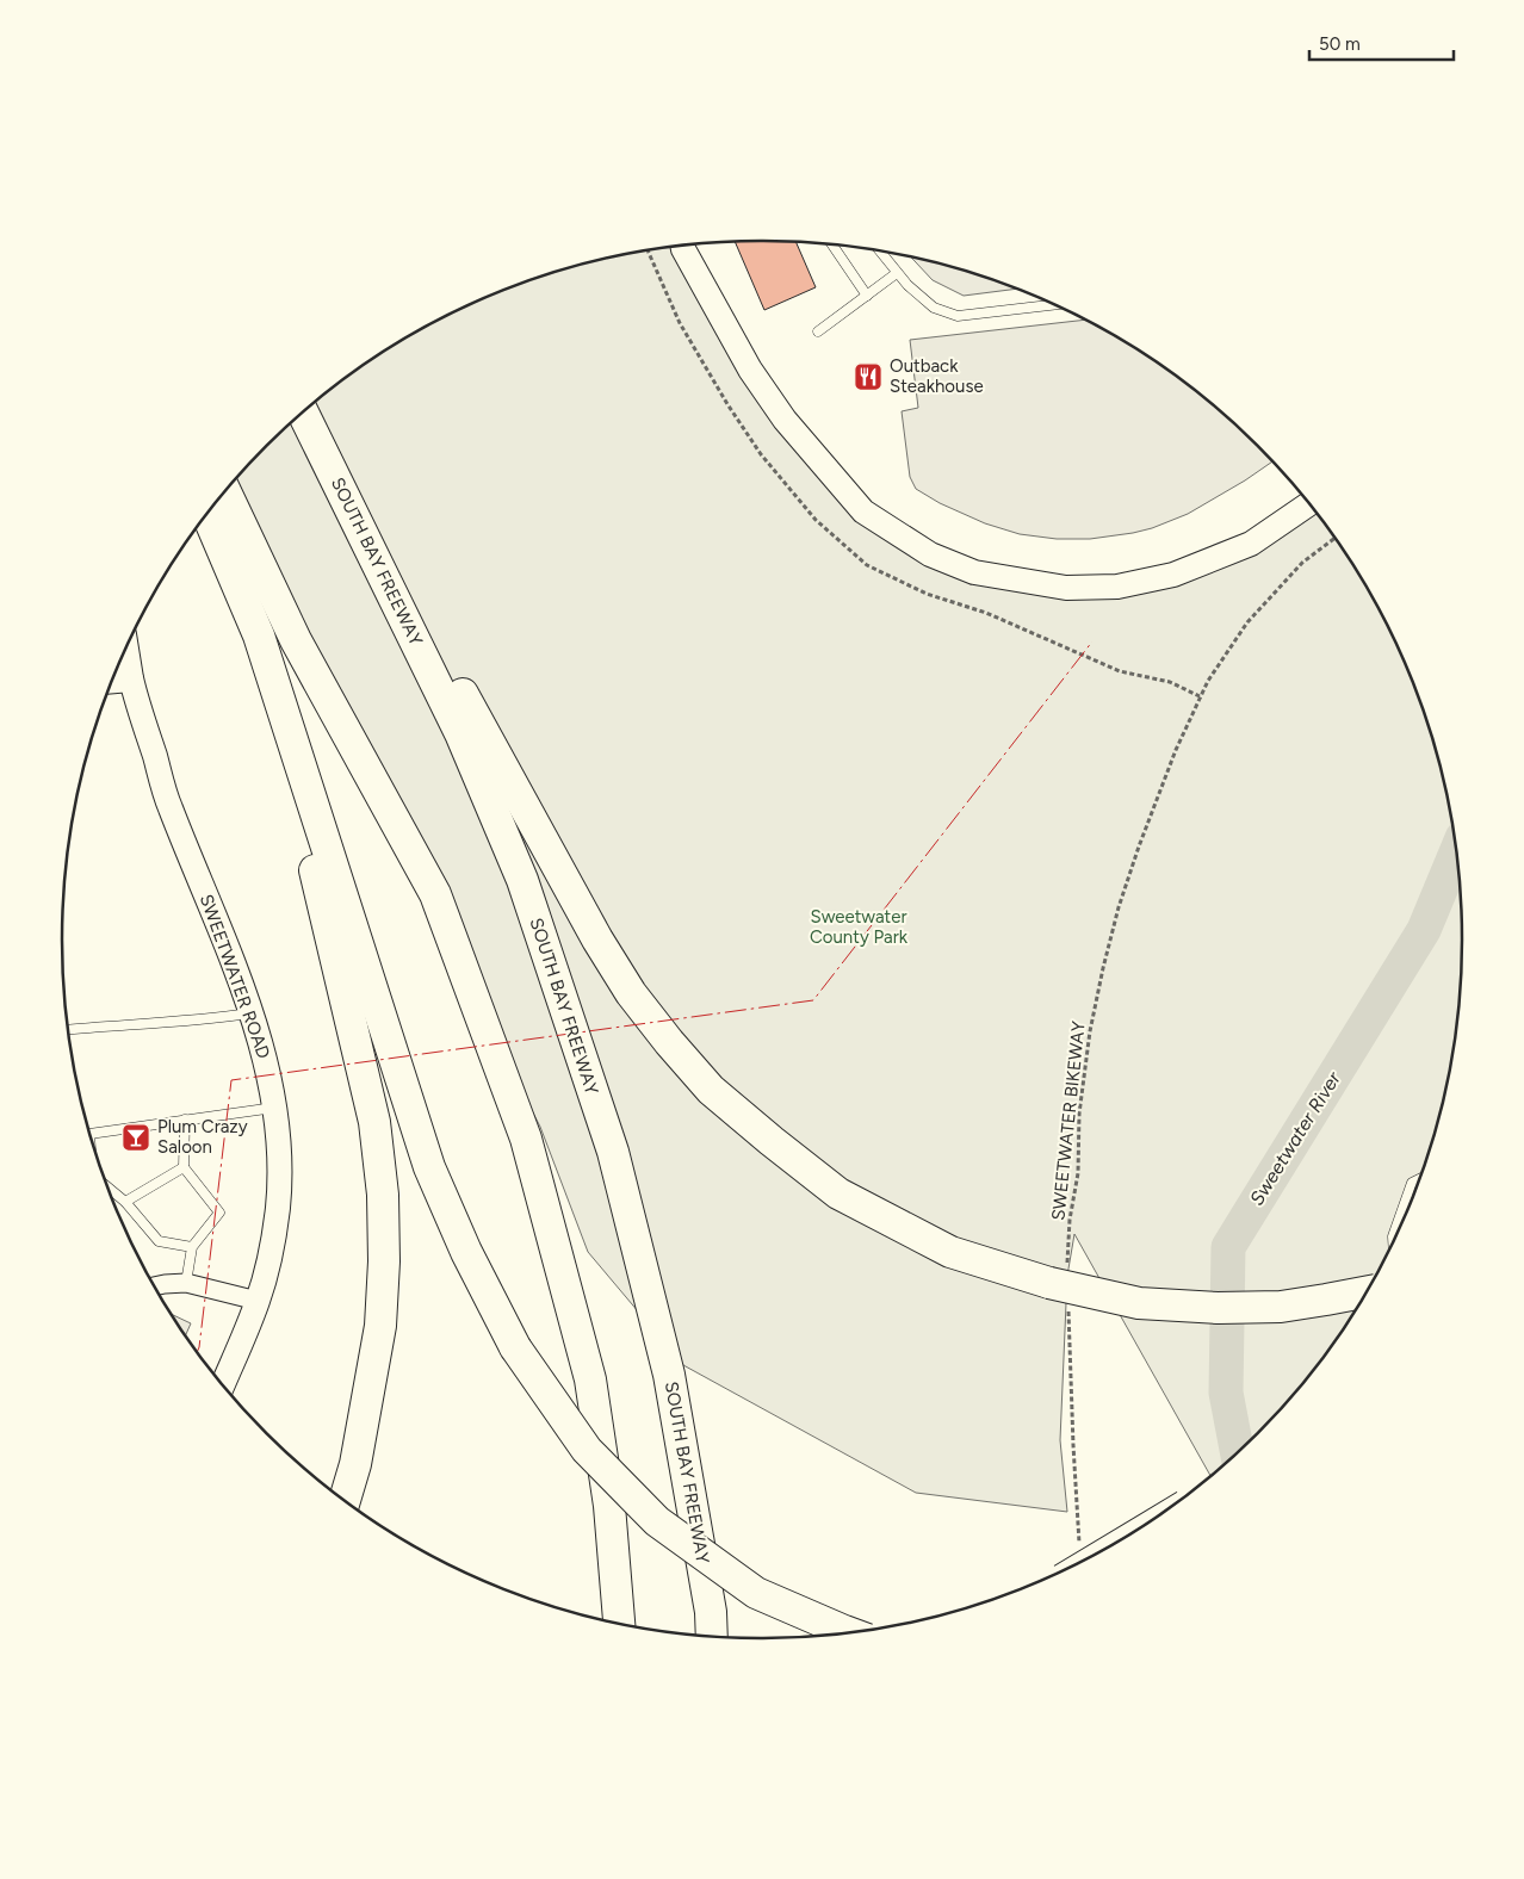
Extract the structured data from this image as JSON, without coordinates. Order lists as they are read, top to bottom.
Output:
{
  "streets": {
    "highway": ["SOUTH BAY FREEWAY"],
    "main road": ["SWEETWATER ROAD"],
    "path": ["SWEETWATER BIKEWAY"]
  },
  "water": ["Sweetwater River"],
  "parks": ["Sweetwater County Park"],
  "places": {
    "restaurant": ["Outback Steakhouse"],
    "bar": ["Plum Crazy Saloon"]
  },
  "scale_bar": "50 m"
}
